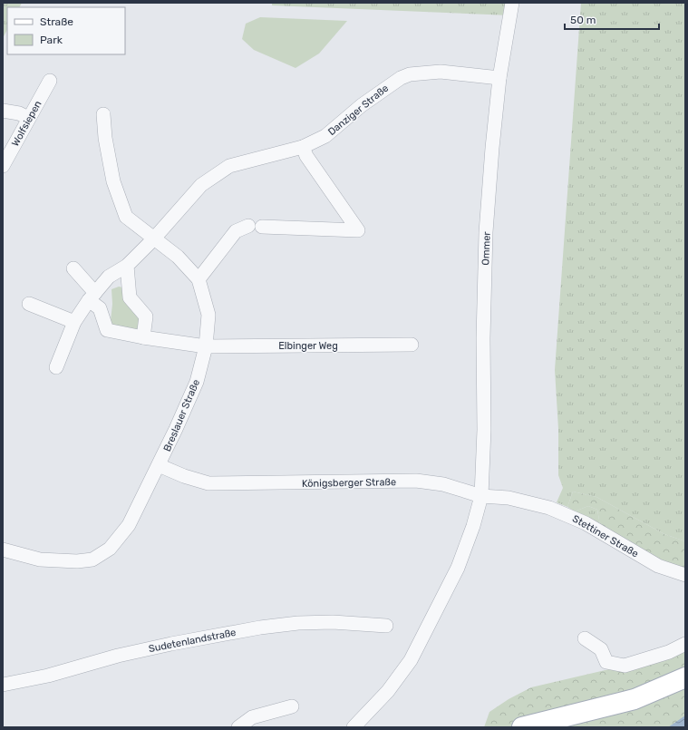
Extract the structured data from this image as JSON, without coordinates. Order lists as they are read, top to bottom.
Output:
{
  "streets": {
    "street": [
      "Danziger Straße",
      "Wolfsiepen",
      "Ommer",
      "Elbinger Weg",
      "Breslauer Straße",
      "Königsberger Straße",
      "Stettiner Straße",
      "Sudetenlandstraße"
    ]
  },
  "crossings": [
    ["Danziger Straße", "Ommer"],
    ["Danziger Straße", "Elbinger Weg"],
    ["Danziger Straße", "Breslauer Straße"],
    ["Ommer", "Königsberger Straße"],
    ["Ommer", "Stettiner Straße"],
    ["Elbinger Weg", "Breslauer Straße"],
    ["Breslauer Straße", "Königsberger Straße"],
    ["Königsberger Straße", "Stettiner Straße"]
  ],
  "legend": ["Straße", "Park"],
  "scale_bar": "50 m"
}
